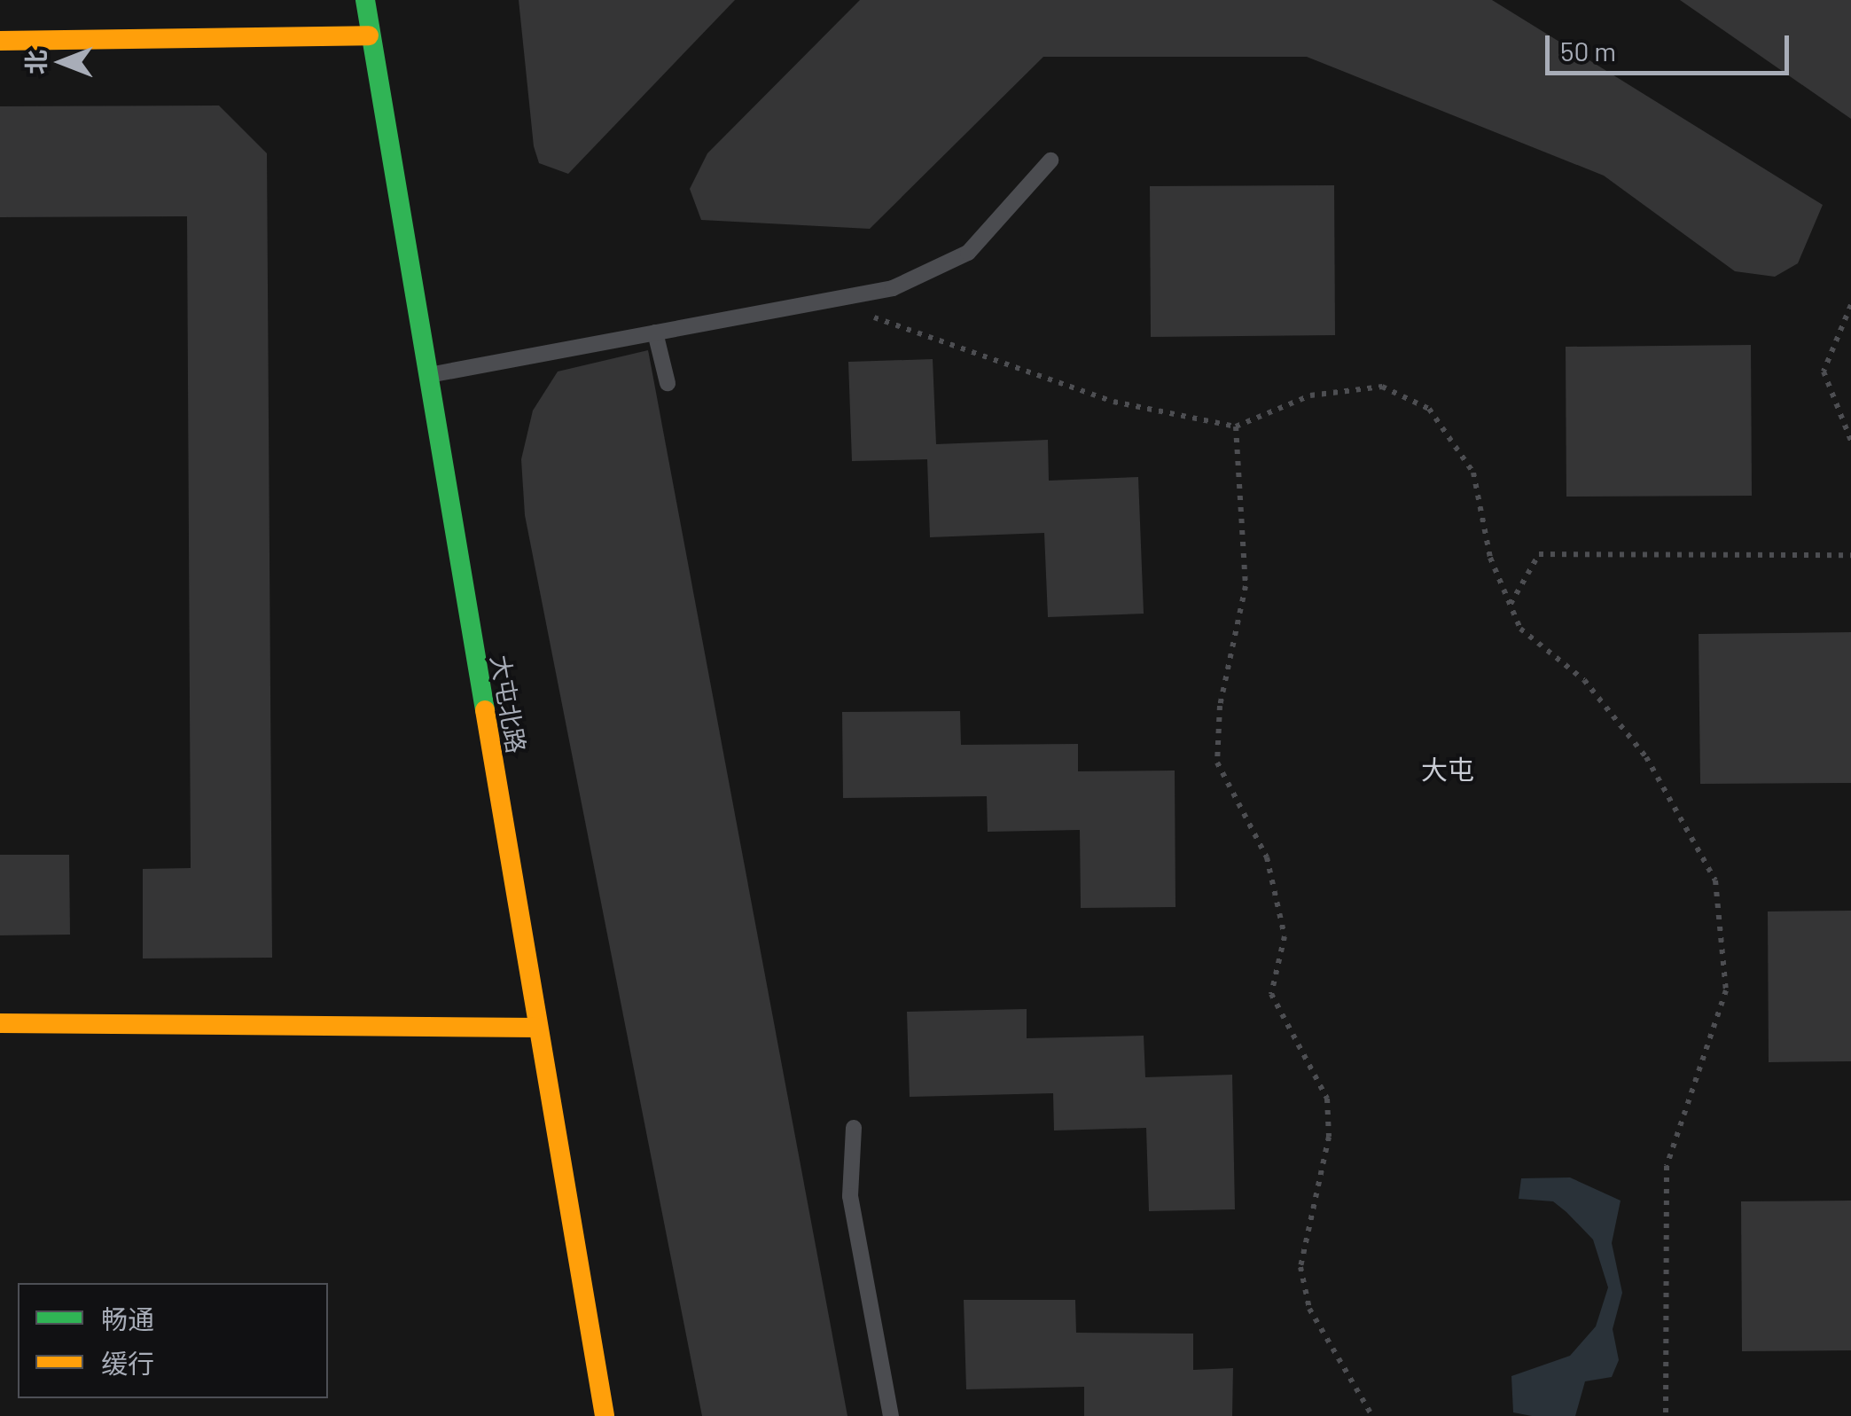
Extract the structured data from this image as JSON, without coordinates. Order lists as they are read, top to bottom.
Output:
{
  "streets": {
    "street": ["大屯北路"]
  },
  "districts": ["大屯"],
  "legend": ["畅通", "缓行"],
  "scale_bar": "50 m",
  "north": "left"
}
